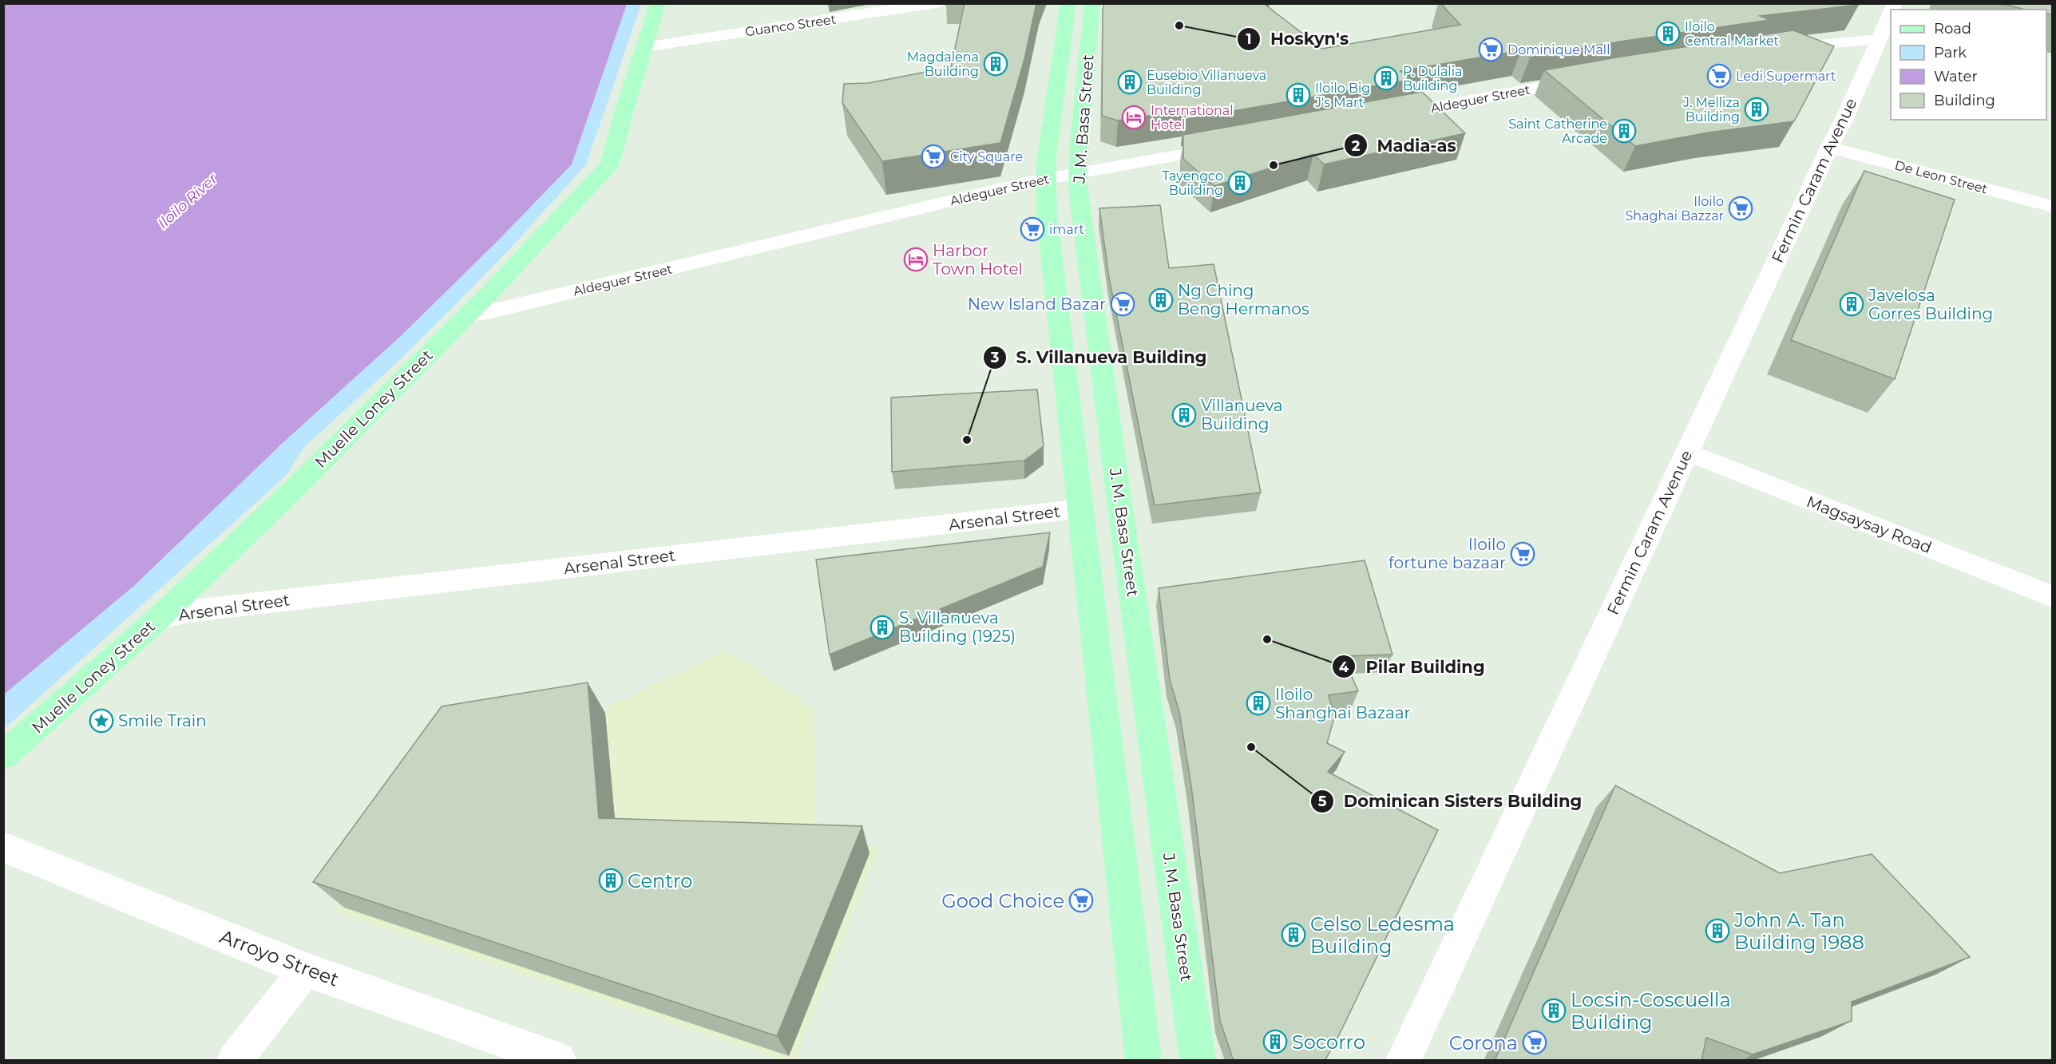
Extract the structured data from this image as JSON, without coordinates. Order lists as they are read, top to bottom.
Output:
{
  "streets": {
    "main road": ["J. M. Basa Street", "Muelle Loney Street"],
    "street": [
      "Guanco Street",
      "Aldeguer Street",
      "De Leon Street",
      "Fermin Caram Avenue",
      "Arsenal Street",
      "Magsaysay Road",
      "Arroyo Street"
    ]
  },
  "crossings": [
    ["Guanco Street", "Muelle Loney Street"],
    ["Aldeguer Street", "J. M. Basa Street"],
    ["Aldeguer Street", "Muelle Loney Street"],
    ["J. M. Basa Street", "Arsenal Street"],
    ["De Leon Street", "Fermin Caram Avenue"],
    ["Fermin Caram Avenue", "Magsaysay Road"],
    ["Muelle Loney Street", "Arsenal Street"]
  ],
  "water": ["Iloilo River"],
  "places": {
    "other": [
      "Hoskyn's",
      "Madia-as",
      "S. Villanueva Building",
      "Pilar Building",
      "Dominican Sisters Building"
    ],
    "building": [
      "Iloilo Central Market",
      "Magdalena Building",
      "P. Dulalia Building",
      "Eusebio Villanueva Building",
      "Iloilo Big J's Mart",
      "J. Melliza Building",
      "Saint Catherine Arcade",
      "Tayengco Building",
      "Ng Ching Beng Hermanos",
      "Javelosa Gorres Building",
      "Villanueva Building",
      "S. Villanueva Building (1925)",
      "Iloilo Shanghai Bazaar",
      "Centro",
      "John A. Tan Building 1988",
      "Celso Ledesma Building",
      "Locsin-Coscuella Building",
      "Socorro"
    ],
    "supermarket": [
      "Dominique Mall",
      "Ledi Supermart",
      "City Square",
      "Iloilo Shaghai Bazzar",
      "imart",
      "New Island Bazar",
      "Iloilo fortune bazaar",
      "Good Choice",
      "Corona"
    ],
    "hotel": ["International Hotel", "Harbor Town Hotel"],
    "place": ["Smile Train"]
  },
  "legend": [
    "Road",
    "Park",
    "Water",
    "Building"
  ]
}
